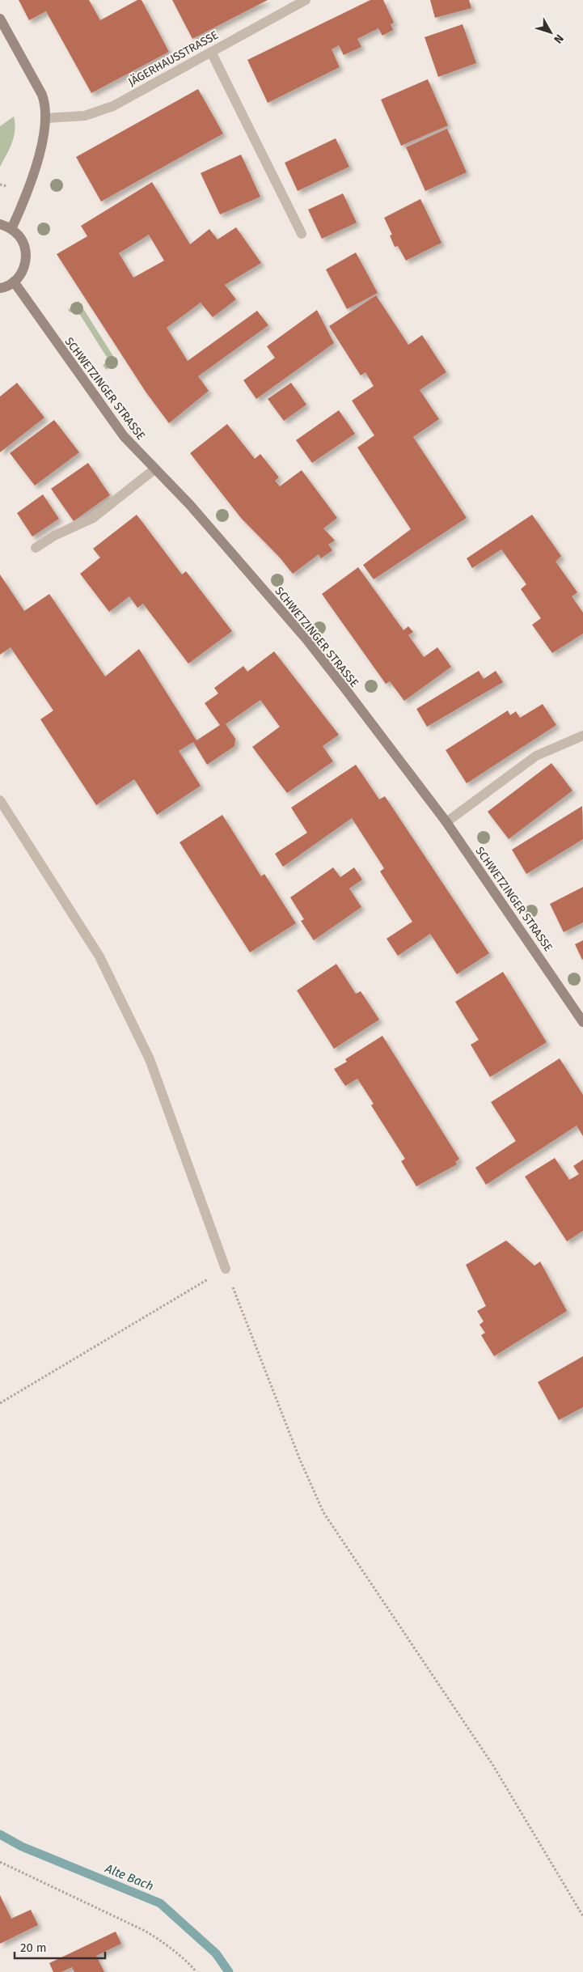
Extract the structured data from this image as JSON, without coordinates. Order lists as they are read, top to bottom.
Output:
{
  "streets": {
    "main road": ["SCHWETZINGER STRASSE"],
    "street": ["JÄGERHAUSSTRASSE"]
  },
  "water": ["Alte Bach"],
  "scale_bar": "20 m",
  "north": "bottom right"
}
